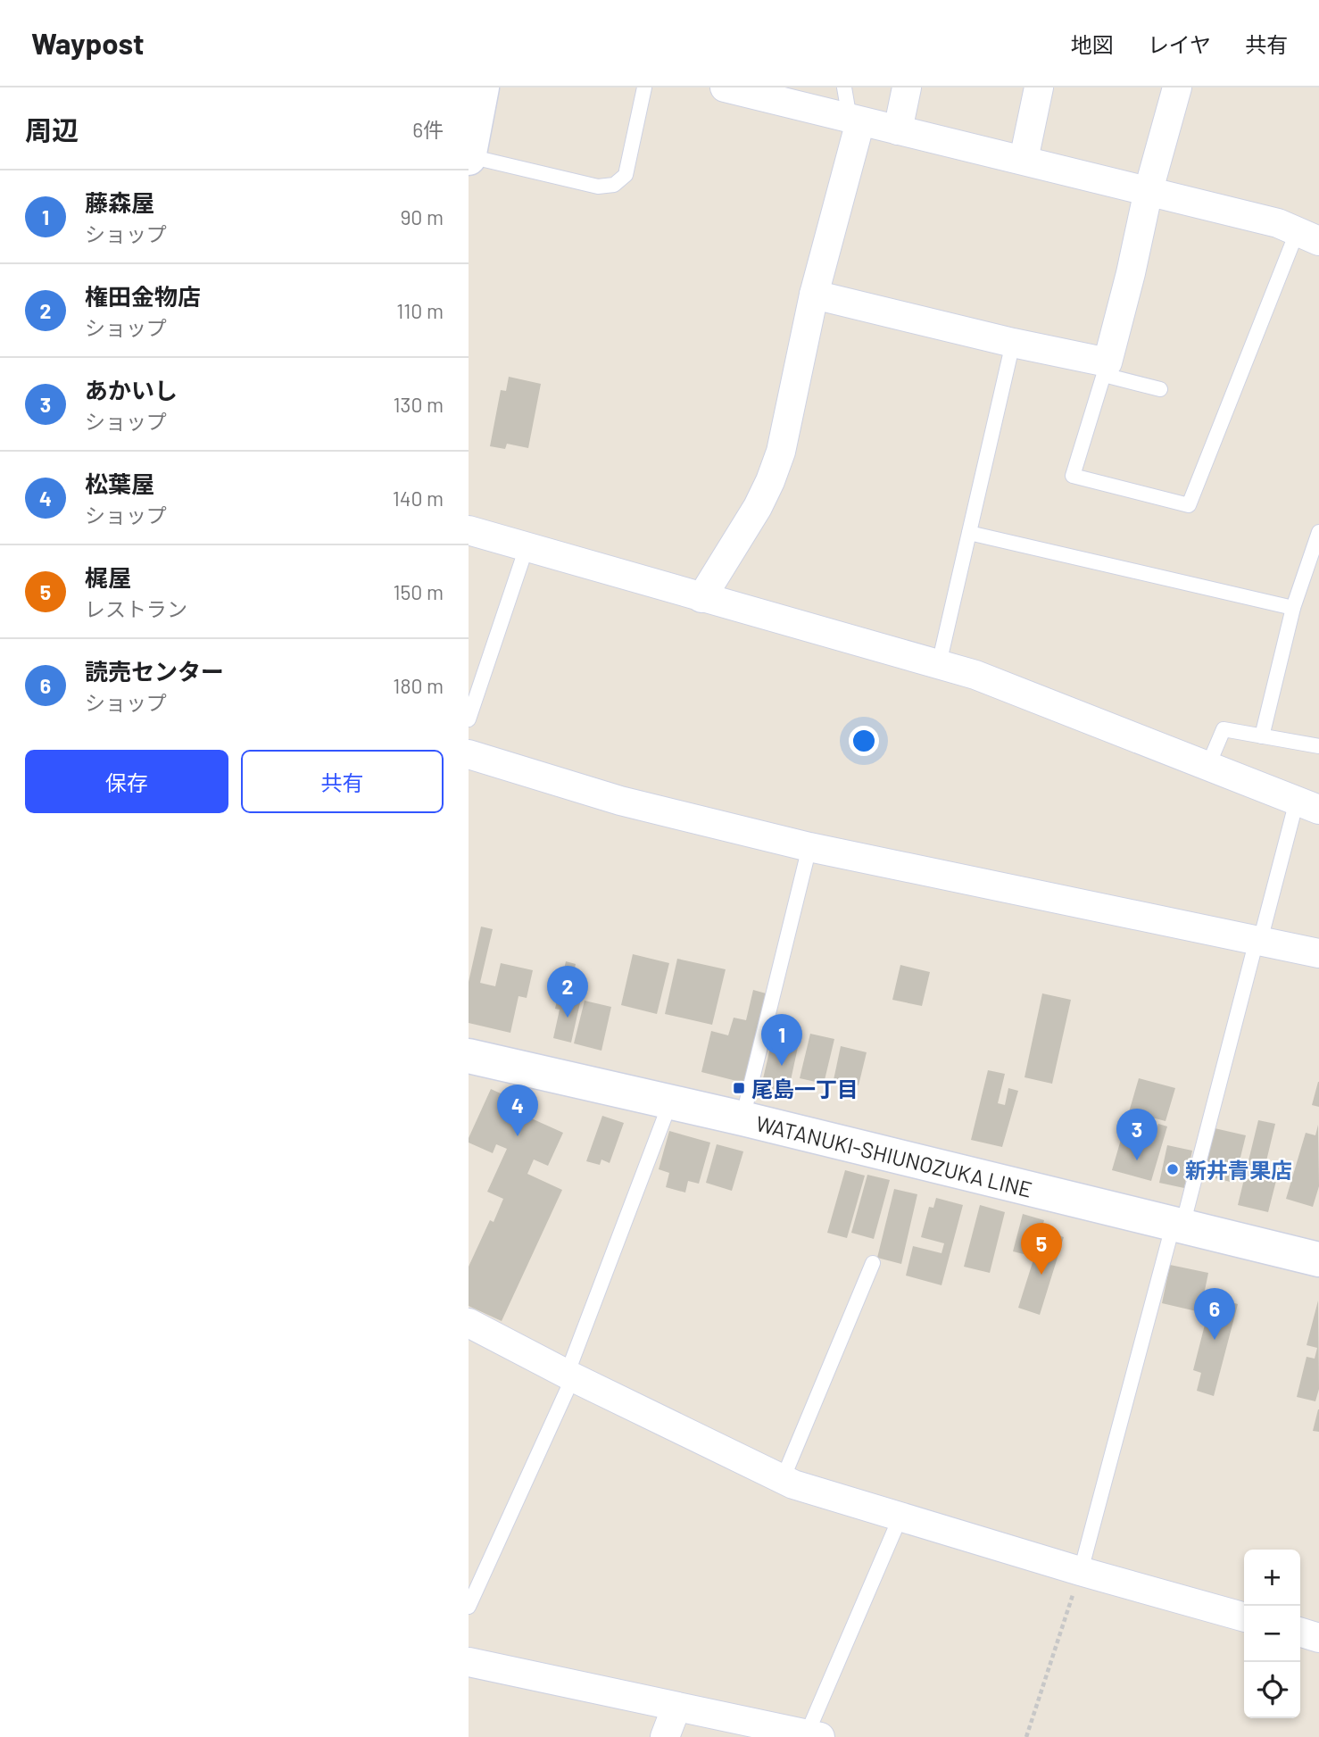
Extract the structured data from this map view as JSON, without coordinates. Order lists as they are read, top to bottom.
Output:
{
  "streets": {
    "main road": ["WATANUKI-SHIUNOZUKA LINE"]
  },
  "places": {
    "transit": ["尾島一丁目"],
    "other": ["新井青果店"]
  },
  "page": {
    "header": "Waypost",
    "nav": ["地図", "レイヤ", "共有"],
    "heading": ["周辺", "6件"],
    "list": [
      {
        "mark": "1",
        "name": "藤森屋",
        "note": "ショップ",
        "value": "90 m"
      },
      {
        "mark": "2",
        "name": "権田金物店",
        "note": "ショップ",
        "value": "110 m"
      },
      {
        "mark": "3",
        "name": "あかいし",
        "note": "ショップ",
        "value": "130 m"
      },
      {
        "mark": "4",
        "name": "松葉屋",
        "note": "ショップ",
        "value": "140 m"
      },
      {
        "mark": "5",
        "name": "梶屋",
        "note": "レストラン",
        "value": "150 m"
      },
      {
        "mark": "6",
        "name": "読売センター",
        "note": "ショップ",
        "value": "180 m"
      }
    ],
    "buttons": ["保存", "共有"],
    "pins": [
      "2",
      "1",
      "4",
      "3",
      "5",
      "6"
    ],
    "map_buttons": ["+", "−"]
  }
}
